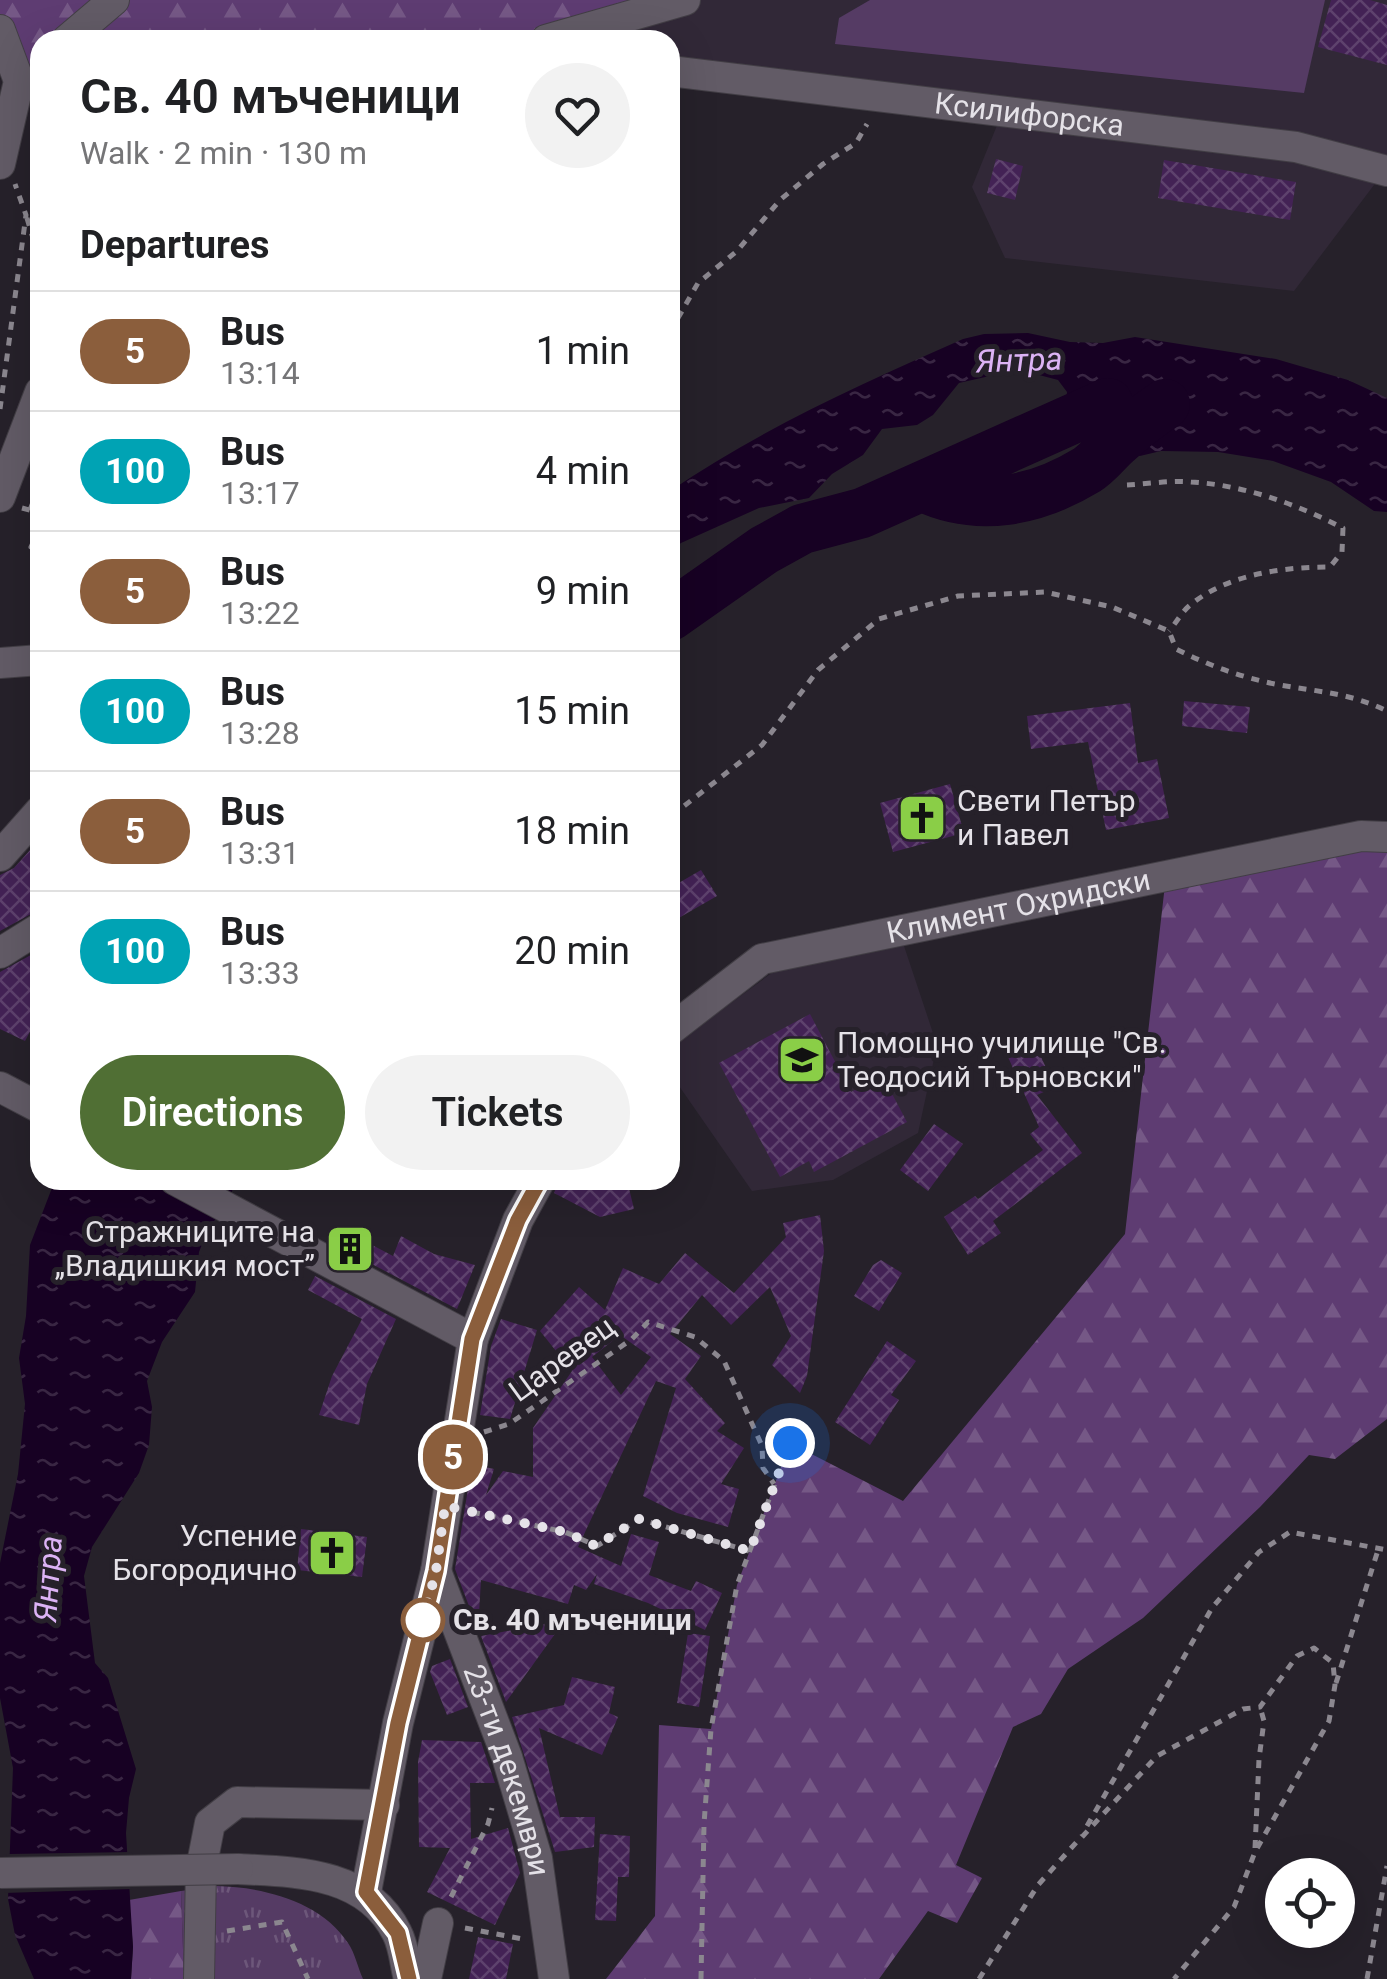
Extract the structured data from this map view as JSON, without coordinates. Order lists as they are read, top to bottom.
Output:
{
  "streets": {
    "street": ["Ксилифорска", "Климент Охридски", "23-ти декември"],
    "path": ["Царевец"]
  },
  "water": ["Янтра"],
  "places": {
    "church": ["Свети Петър и Павел", "Успение Богородично"],
    "school or university": ["Помощно училище \"Св. Теодосий Търновски\""],
    "building": ["Стражниците на „Владишкия мост”"],
    "other": ["Св. 40 мъченици"]
  },
  "lines": ["bus line 5"],
  "page": {
    "on_map": "5",
    "heading": [
      ["Св. 40 мъченици", "Walk · 2 min · 130 m"],
      "Departures"
    ],
    "list": [
      {
        "mark": "5",
        "name": "Bus",
        "note": "13:14",
        "value": "1 min"
      },
      {
        "mark": "100",
        "name": "Bus",
        "note": "13:17",
        "value": "4 min"
      },
      {
        "mark": "5",
        "name": "Bus",
        "note": "13:22",
        "value": "9 min"
      },
      {
        "mark": "100",
        "name": "Bus",
        "note": "13:28",
        "value": "15 min"
      },
      {
        "mark": "5",
        "name": "Bus",
        "note": "13:31",
        "value": "18 min"
      },
      {
        "mark": "100",
        "name": "Bus",
        "note": "13:33",
        "value": "20 min"
      }
    ],
    "buttons": ["Directions", "Tickets"]
  }
}
